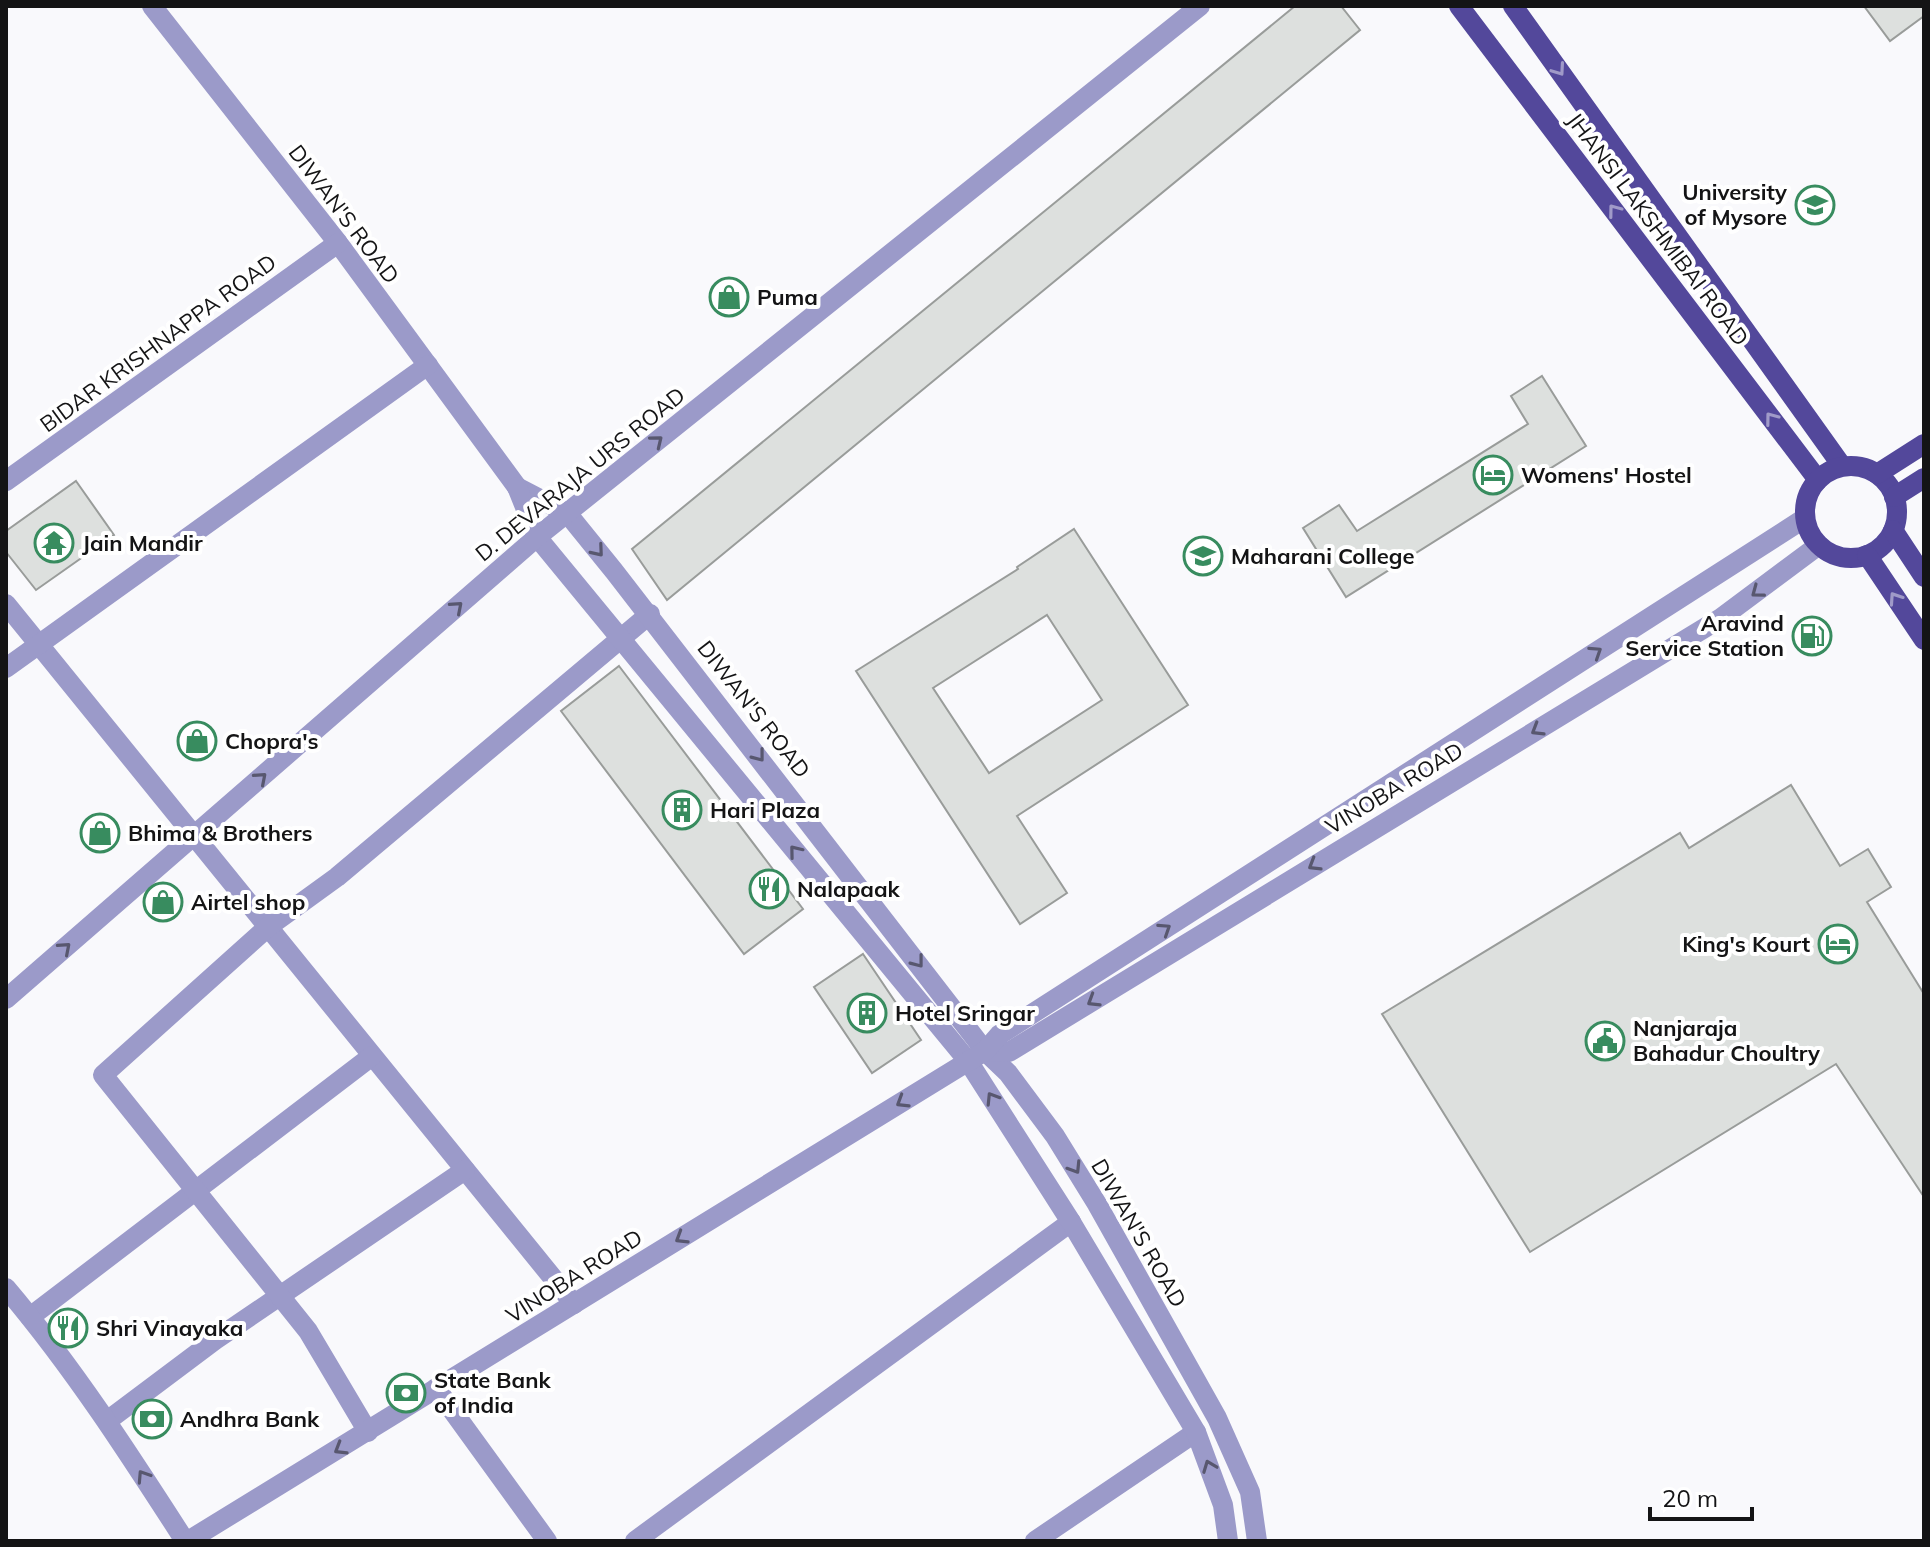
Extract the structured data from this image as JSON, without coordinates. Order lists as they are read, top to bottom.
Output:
{
  "streets": {
    "main road": ["JHANSI LAKSHMIBAI ROAD"],
    "street": [
      "DIWAN'S ROAD",
      "BIDAR KRISHNAPPA ROAD",
      "D. DEVARAJA URS ROAD",
      "VINOBA ROAD"
    ]
  },
  "crossings": [
    ["DIWAN'S ROAD", "BIDAR KRISHNAPPA ROAD"],
    ["DIWAN'S ROAD", "D. DEVARAJA URS ROAD"],
    ["DIWAN'S ROAD", "VINOBA ROAD"],
    ["JHANSI LAKSHMIBAI ROAD", "VINOBA ROAD"]
  ],
  "places": {
    "school or university": ["University of Mysore", "Maharani College"],
    "shop": [
      "Puma",
      "Chopra's",
      "Bhima & Brothers",
      "Airtel shop"
    ],
    "hotel": ["Womens' Hostel", "King's Kourt"],
    "temple": ["Jain Mandir"],
    "fuel station": ["Aravind Service Station"],
    "building": ["Hari Plaza", "Hotel Sringar"],
    "restaurant": ["Nalapaak", "Shri Vinayaka"],
    "public building": ["Nanjaraja Bahadur Choultry"],
    "bank": ["State Bank of India", "Andhra Bank"]
  },
  "scale_bar": "20 m"
}
